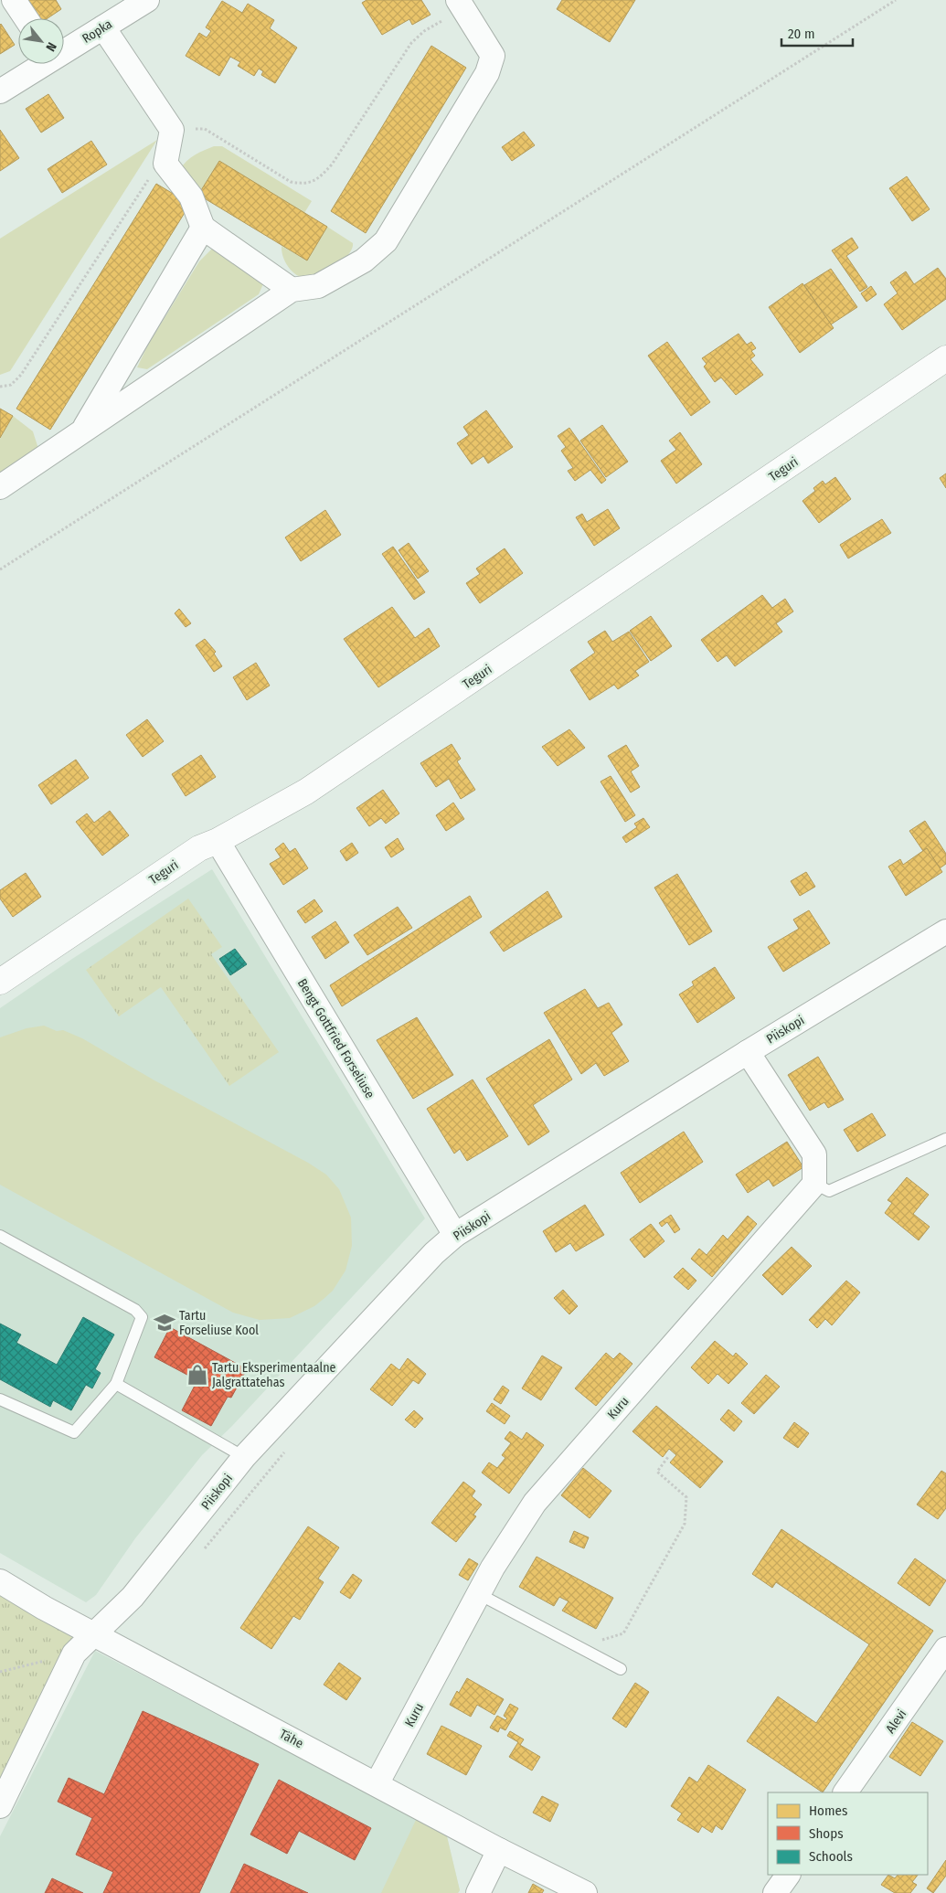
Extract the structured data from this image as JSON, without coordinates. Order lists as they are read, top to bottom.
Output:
{
  "streets": {
    "street": [
      "Ropka",
      "Teguri",
      "Piiskopi",
      "Bengt Gottfried Forseliuse",
      "Kuru",
      "Alevi",
      "Tähe"
    ]
  },
  "crossings": [
    ["Teguri", "Bengt Gottfried Forseliuse"],
    ["Piiskopi", "Bengt Gottfried Forseliuse"],
    ["Piiskopi", "Tähe"],
    ["Kuru", "Tähe"]
  ],
  "places": {
    "school or university": ["Tartu Forseliuse Kool"],
    "shop": ["Tartu Eksperimentaalne Jalgrattatehas"]
  },
  "legend": ["Homes", "Shops", "Schools"],
  "scale_bar": "20 m",
  "north": "bottom right"
}
